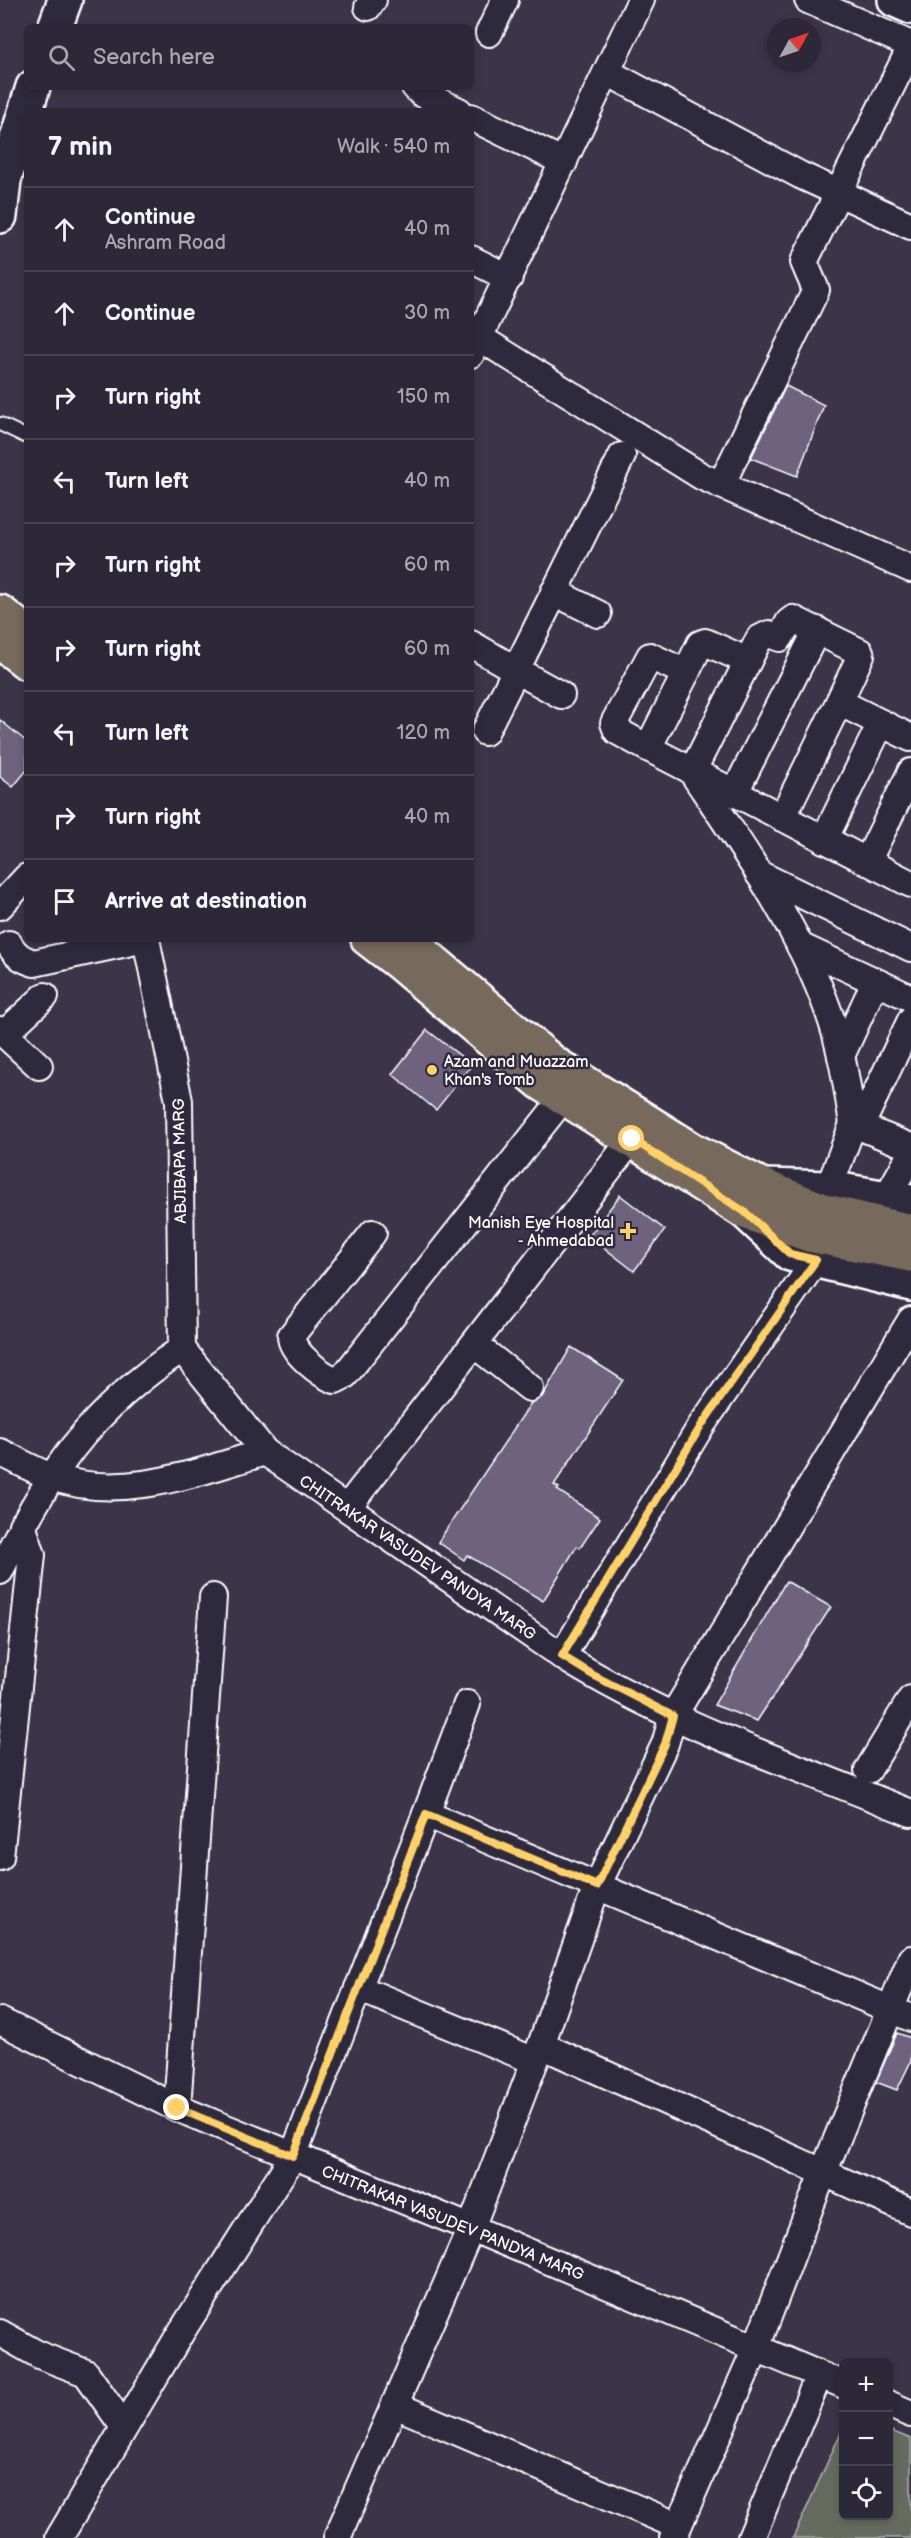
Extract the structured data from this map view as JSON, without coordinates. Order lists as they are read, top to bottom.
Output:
{
  "streets": {
    "street": ["ABJIBAPA MARG", "CHITRAKAR VASUDEV PANDYA MARG"]
  },
  "crossings": [
    ["ABJIBAPA MARG", "CHITRAKAR VASUDEV PANDYA MARG"]
  ],
  "places": {
    "other": ["Azam and Muazzam Khan's Tomb"],
    "health": ["Manish Eye Hospital - Ahmedabad"]
  },
  "north": "top right",
  "page": {
    "search": "Search here",
    "heading": ["7 min", "Walk · 540 m"],
    "list": [
      ["Continue", "Ashram Road", "40 m"],
      ["Continue", "30 m"],
      ["Turn right", "150 m"],
      ["Turn left", "40 m"],
      ["Turn right", "60 m"],
      ["Turn right", "60 m"],
      ["Turn left", "120 m"],
      ["Turn right", "40 m"],
      "Arrive at destination"
    ],
    "map_buttons": ["+", "−"]
  }
}
